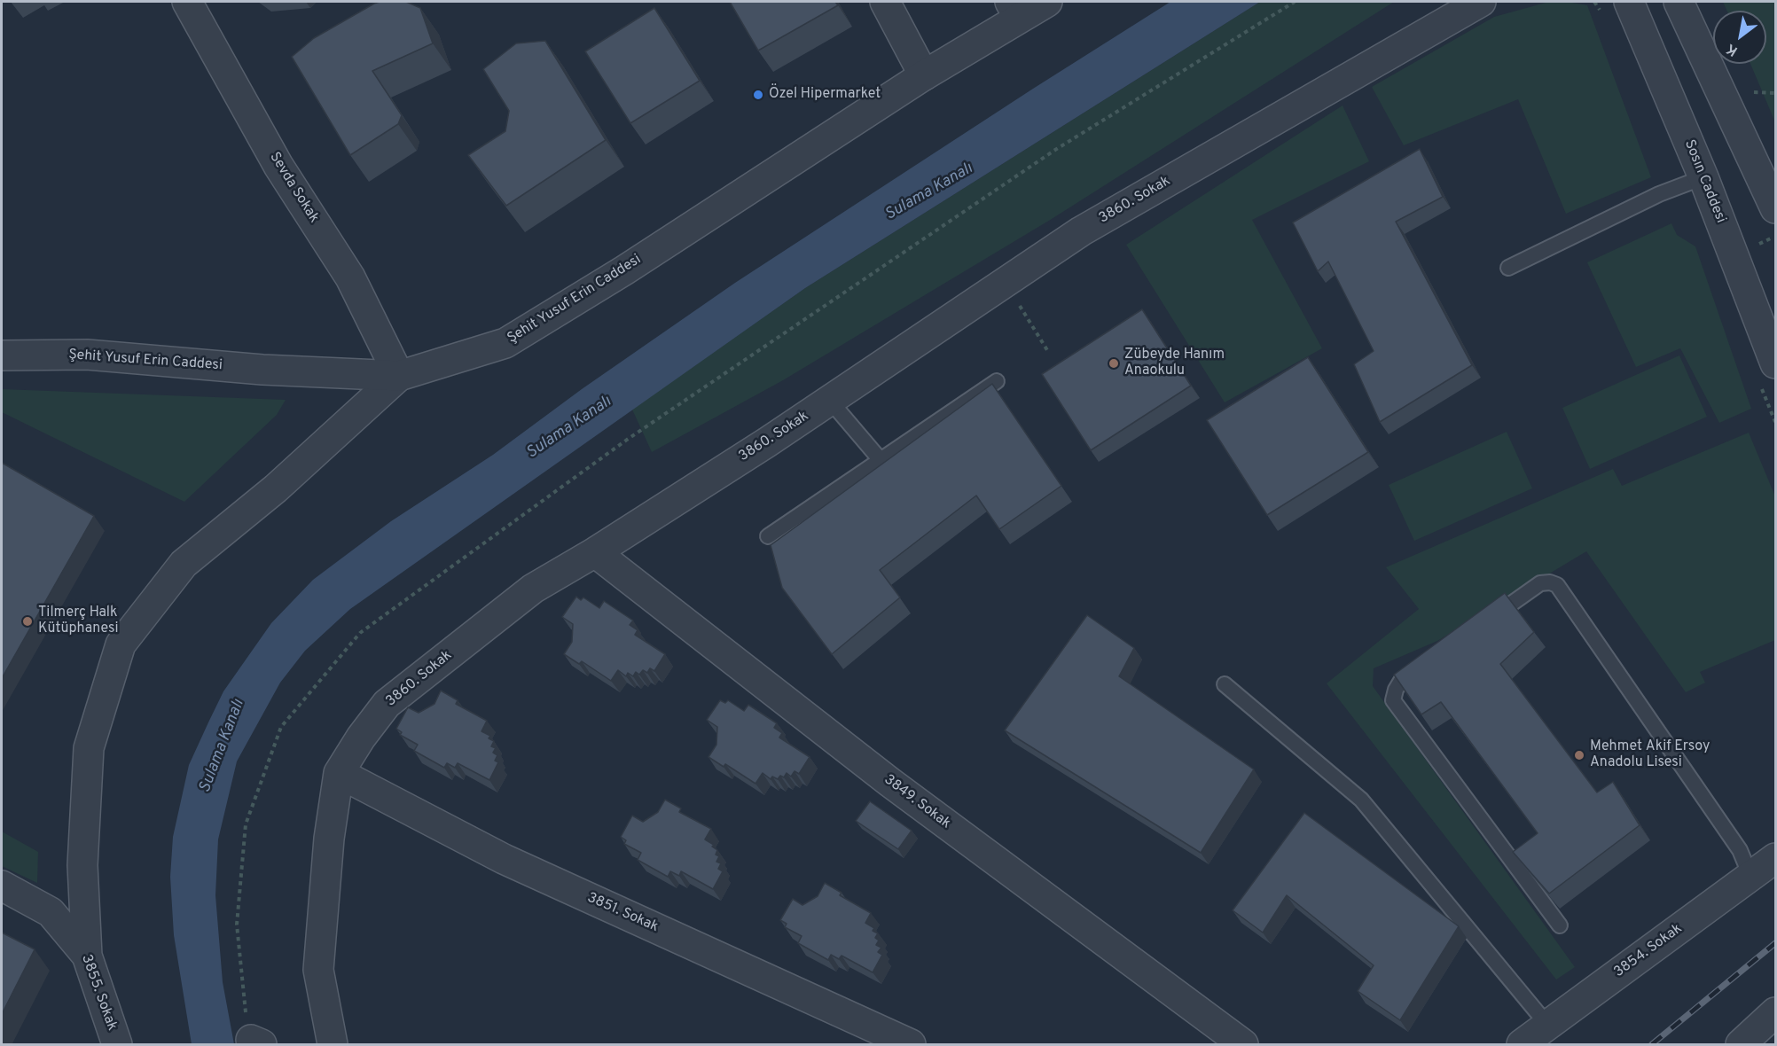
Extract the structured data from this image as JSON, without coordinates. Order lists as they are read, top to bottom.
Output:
{
  "streets": {
    "street": [
      "Sosın Caddesi",
      "Sevda Sokak",
      "3860. Sokak",
      "Şehit Yusuf Erin Caddesi",
      "3849. Sokak",
      "3851. Sokak",
      "3854. Sokak",
      "3855. Sokak"
    ]
  },
  "crossings": [
    ["Sevda Sokak", "Şehit Yusuf Erin Caddesi"],
    ["3860. Sokak", "3849. Sokak"],
    ["3860. Sokak", "3851. Sokak"]
  ],
  "water": ["Sulama Kanalı"],
  "places": [
    "Özel Hipermarket",
    "Zübeyde Hanım Anaokulu",
    "Tilmerç Halk Kütüphanesi",
    "Mehmet Akif Ersoy Anadolu Lisesi"
  ],
  "north": "bottom left"
}
